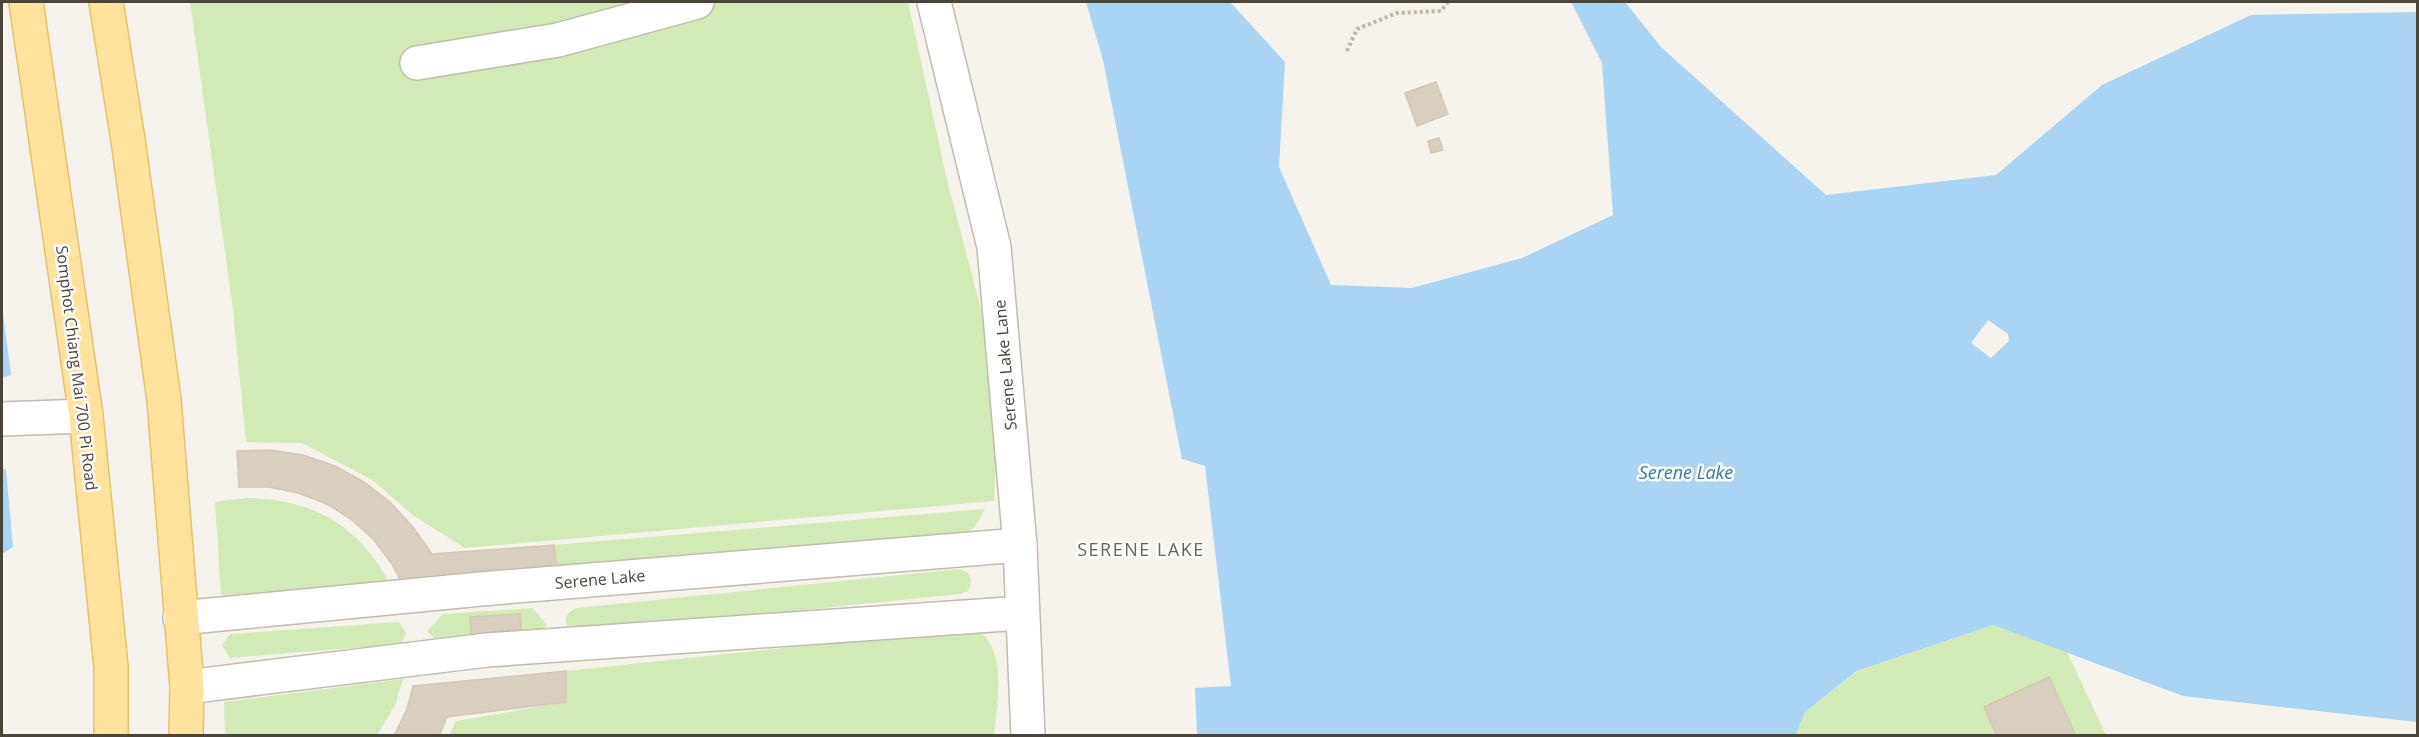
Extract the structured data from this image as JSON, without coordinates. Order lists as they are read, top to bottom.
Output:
{
  "streets": {
    "main road": ["Somphot Chiang Mai 700 Pi Road"],
    "street": ["Serene Lake Lane", "Serene Lake"]
  },
  "crossings": [
    ["Serene Lake Lane", "Serene Lake"]
  ],
  "districts": ["SERENE LAKE"],
  "water": ["Serene Lake"]
}
